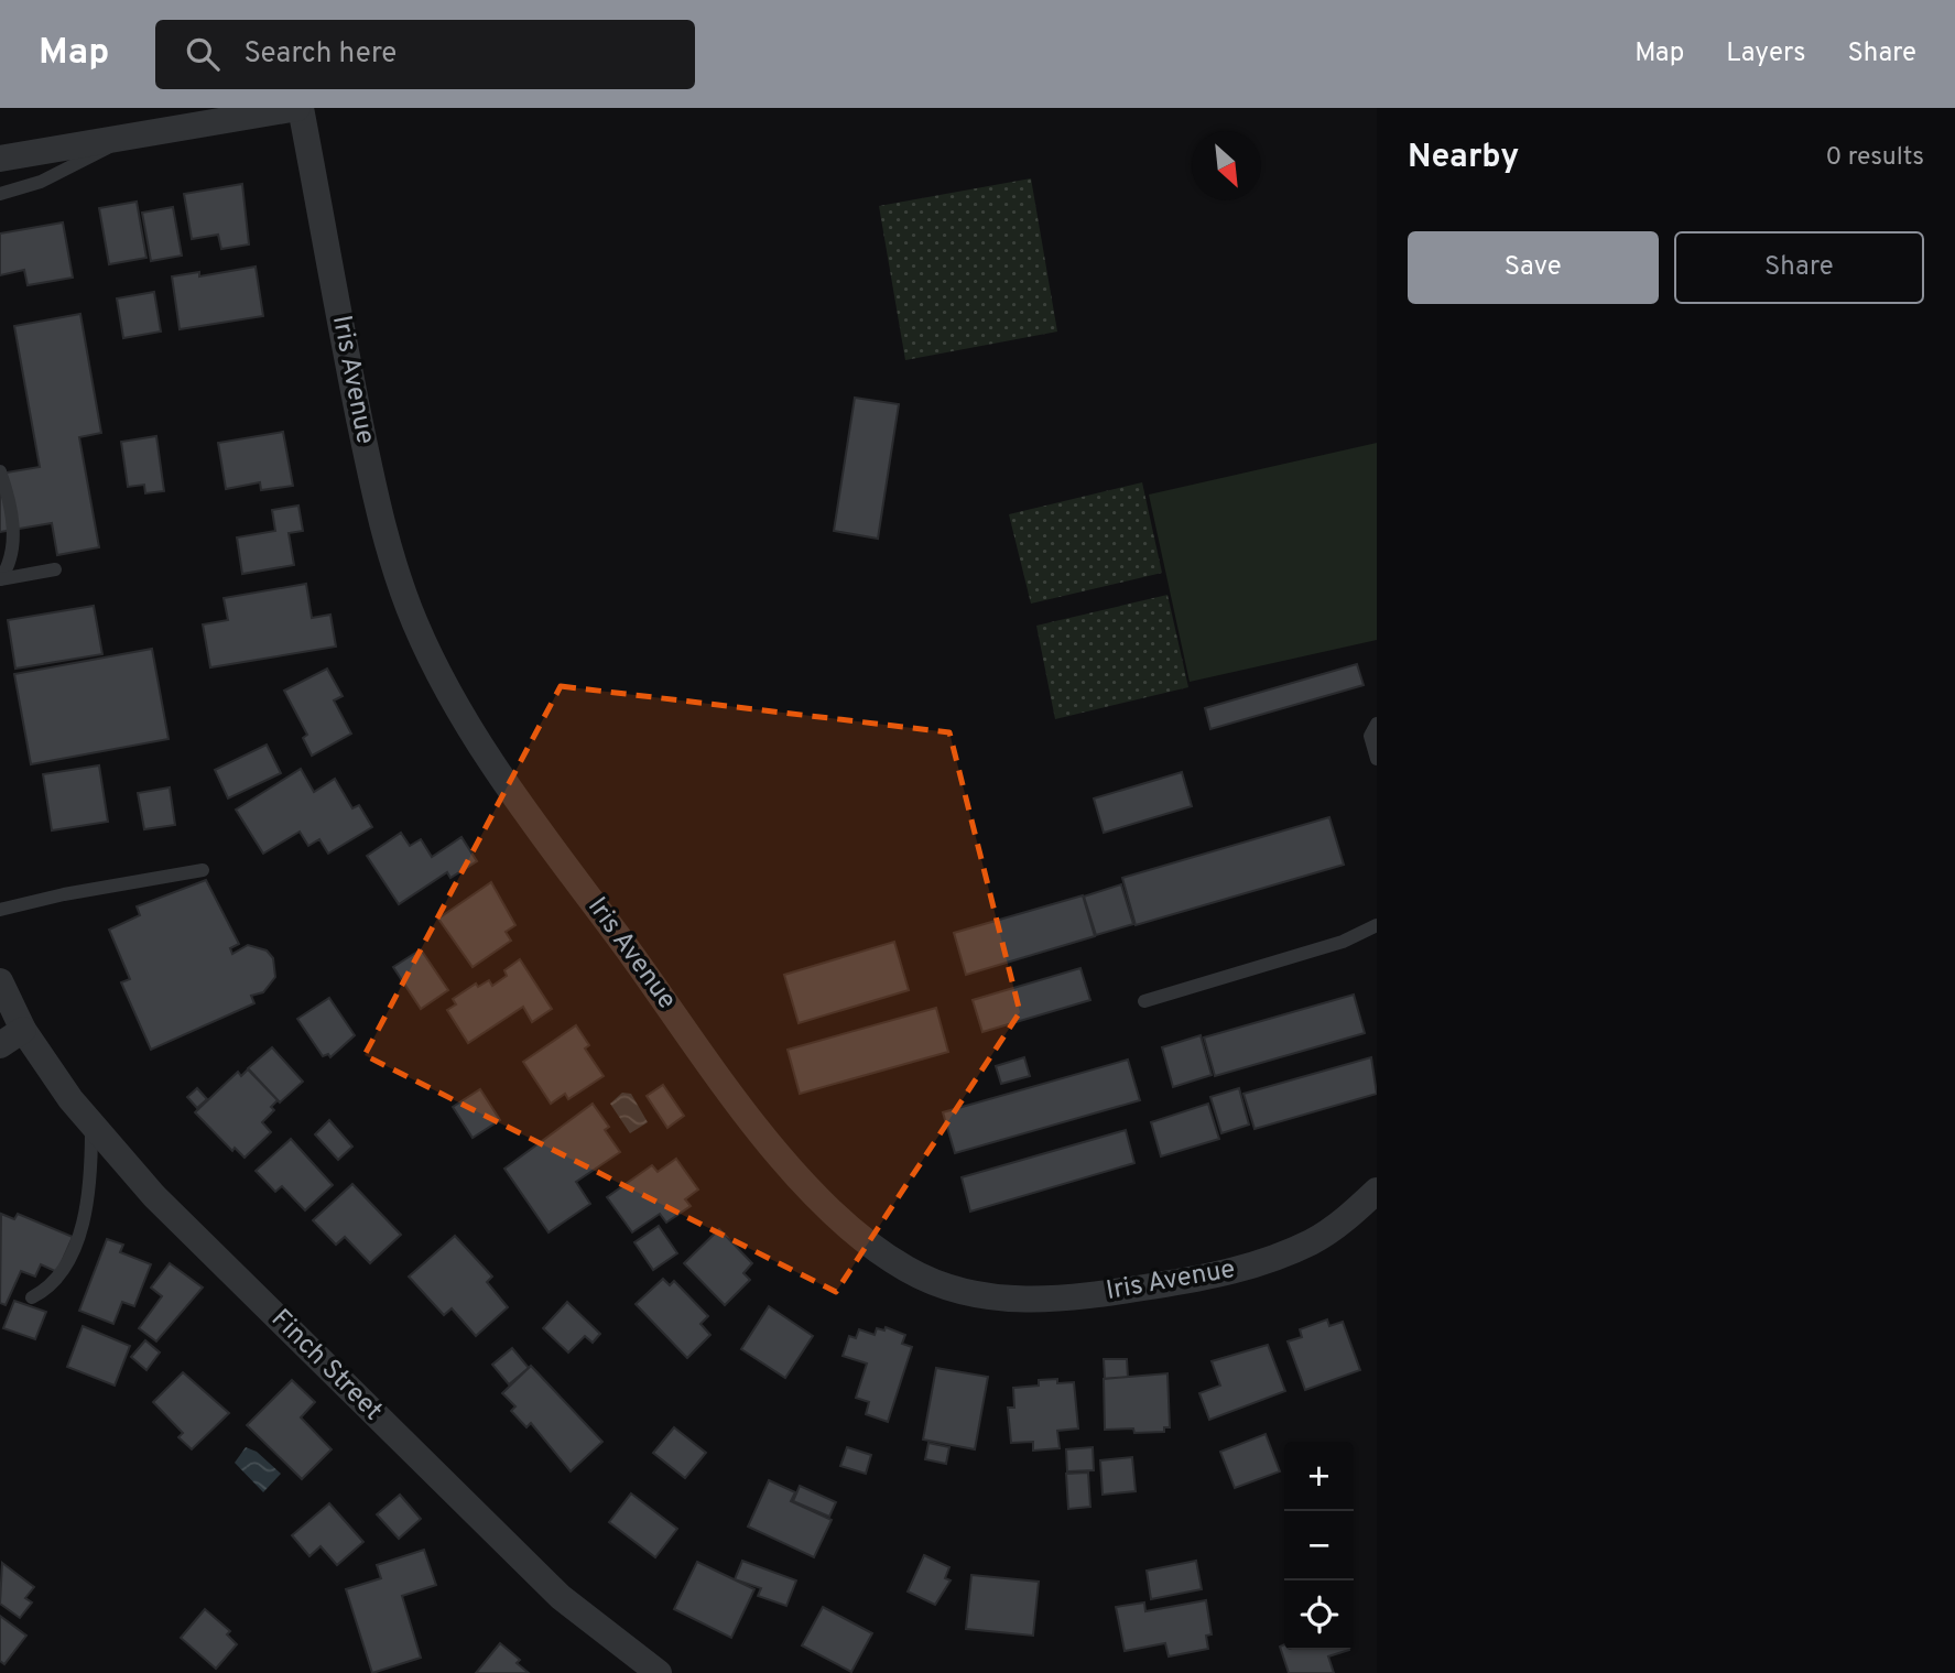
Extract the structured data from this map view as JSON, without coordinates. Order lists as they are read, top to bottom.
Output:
{
  "streets": {
    "street": ["Iris Avenue", "Finch Street"]
  },
  "north": "bottom right",
  "page": {
    "header": "Map",
    "search": "Search here",
    "nav": ["Map", "Layers", "Share"],
    "heading": ["Nearby", "0 results"],
    "buttons": ["Save", "Share"],
    "map_buttons": ["+", "−"]
  }
}
